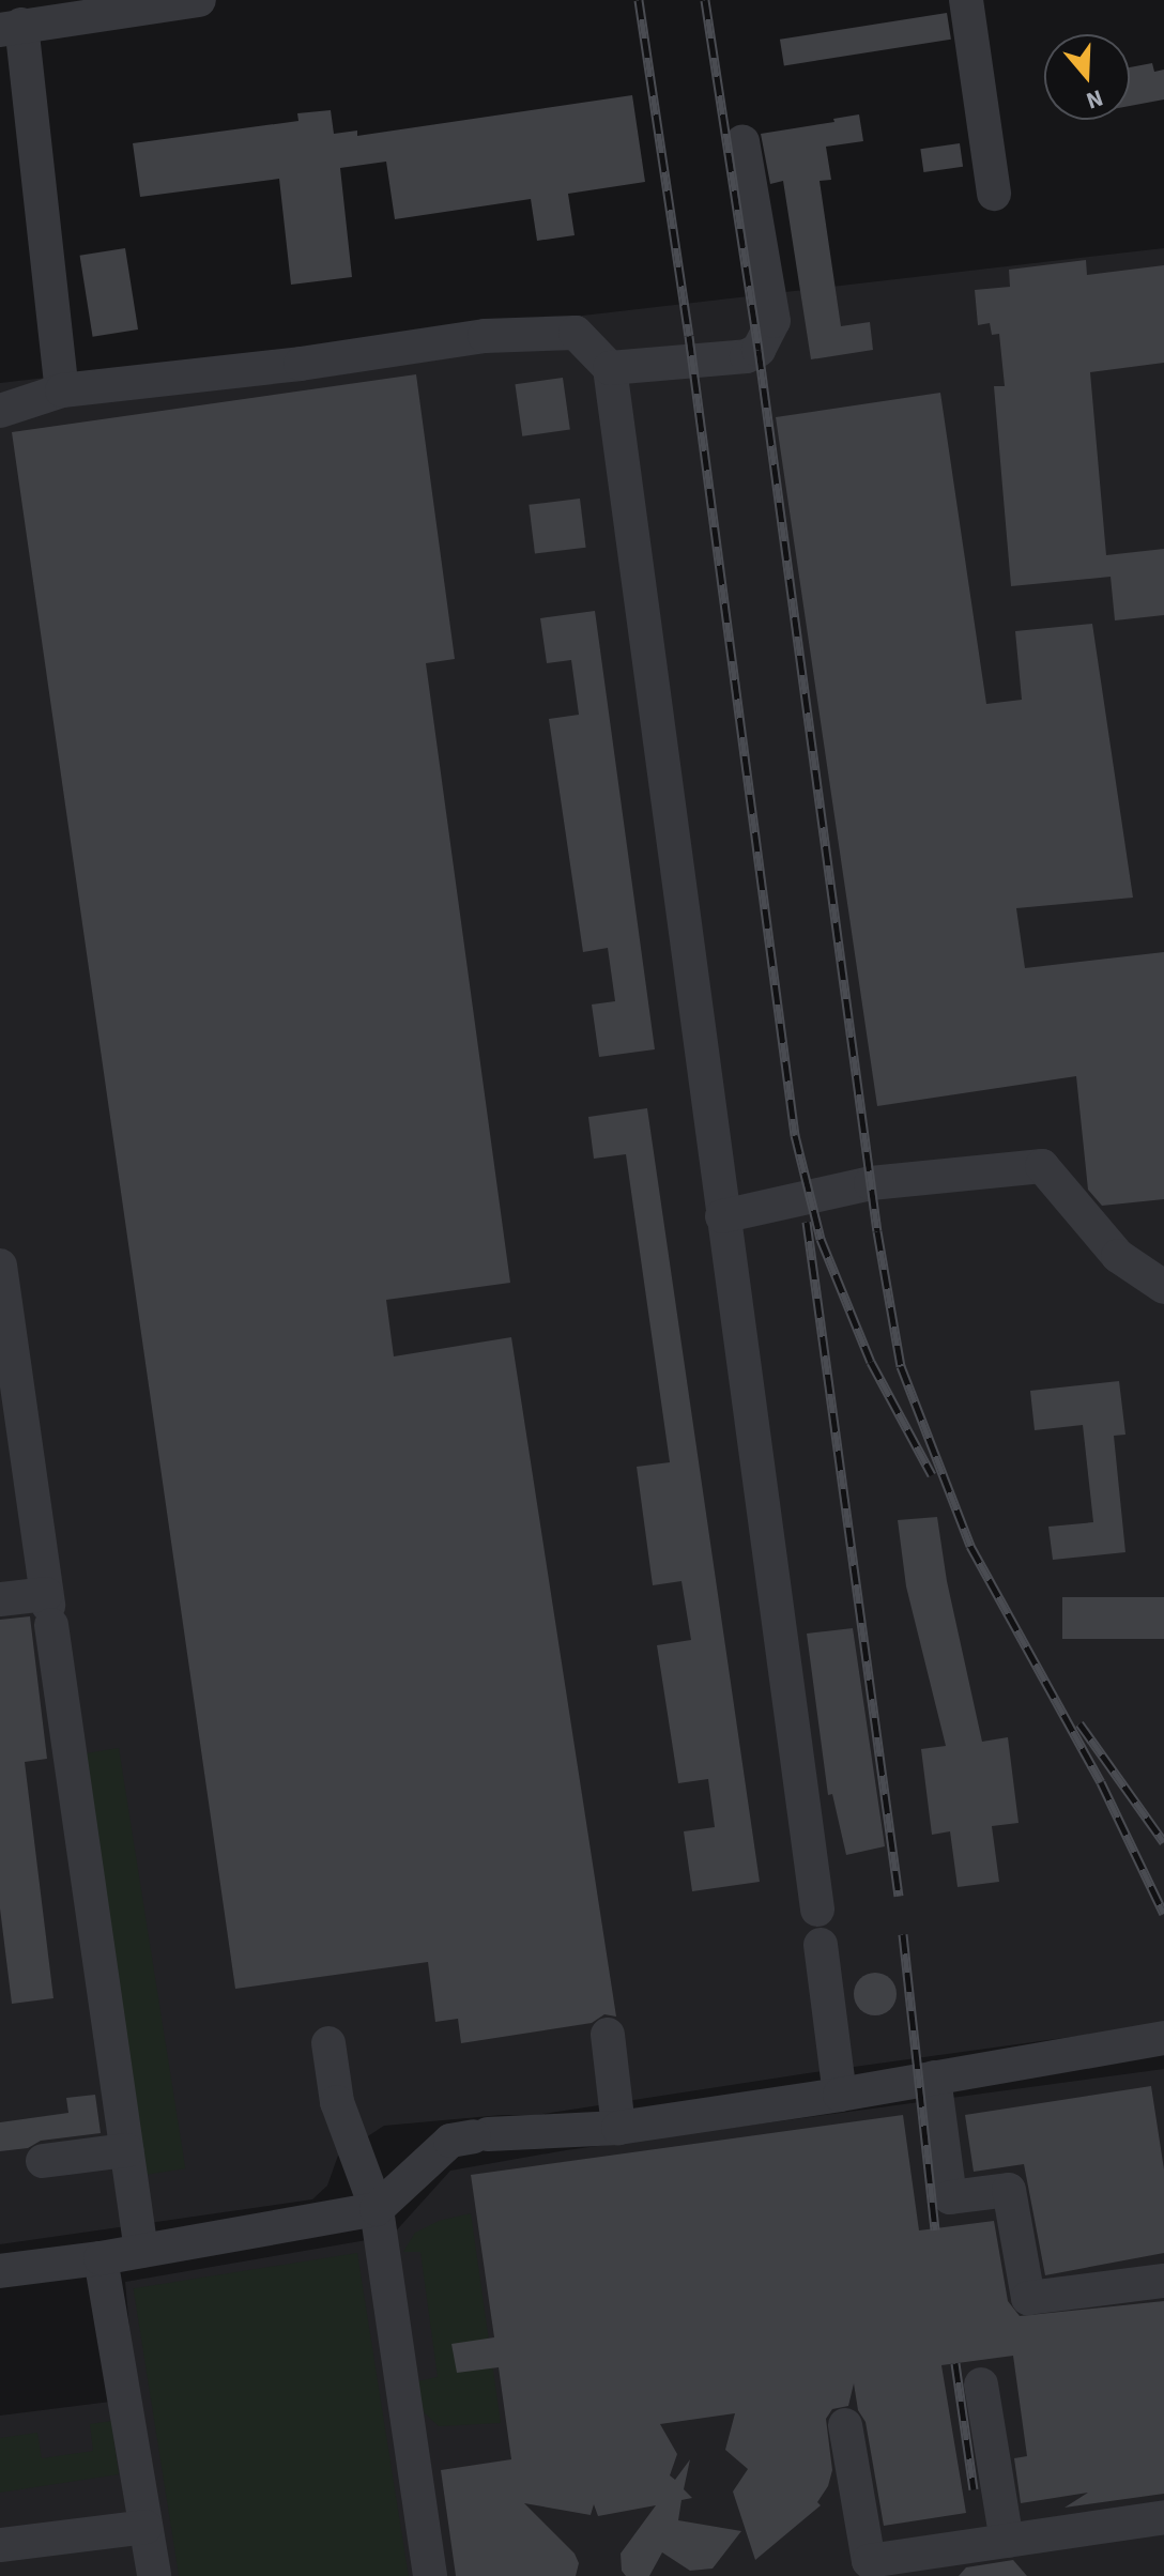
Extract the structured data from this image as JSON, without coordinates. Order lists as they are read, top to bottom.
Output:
{
  "north": "bottom"
}
